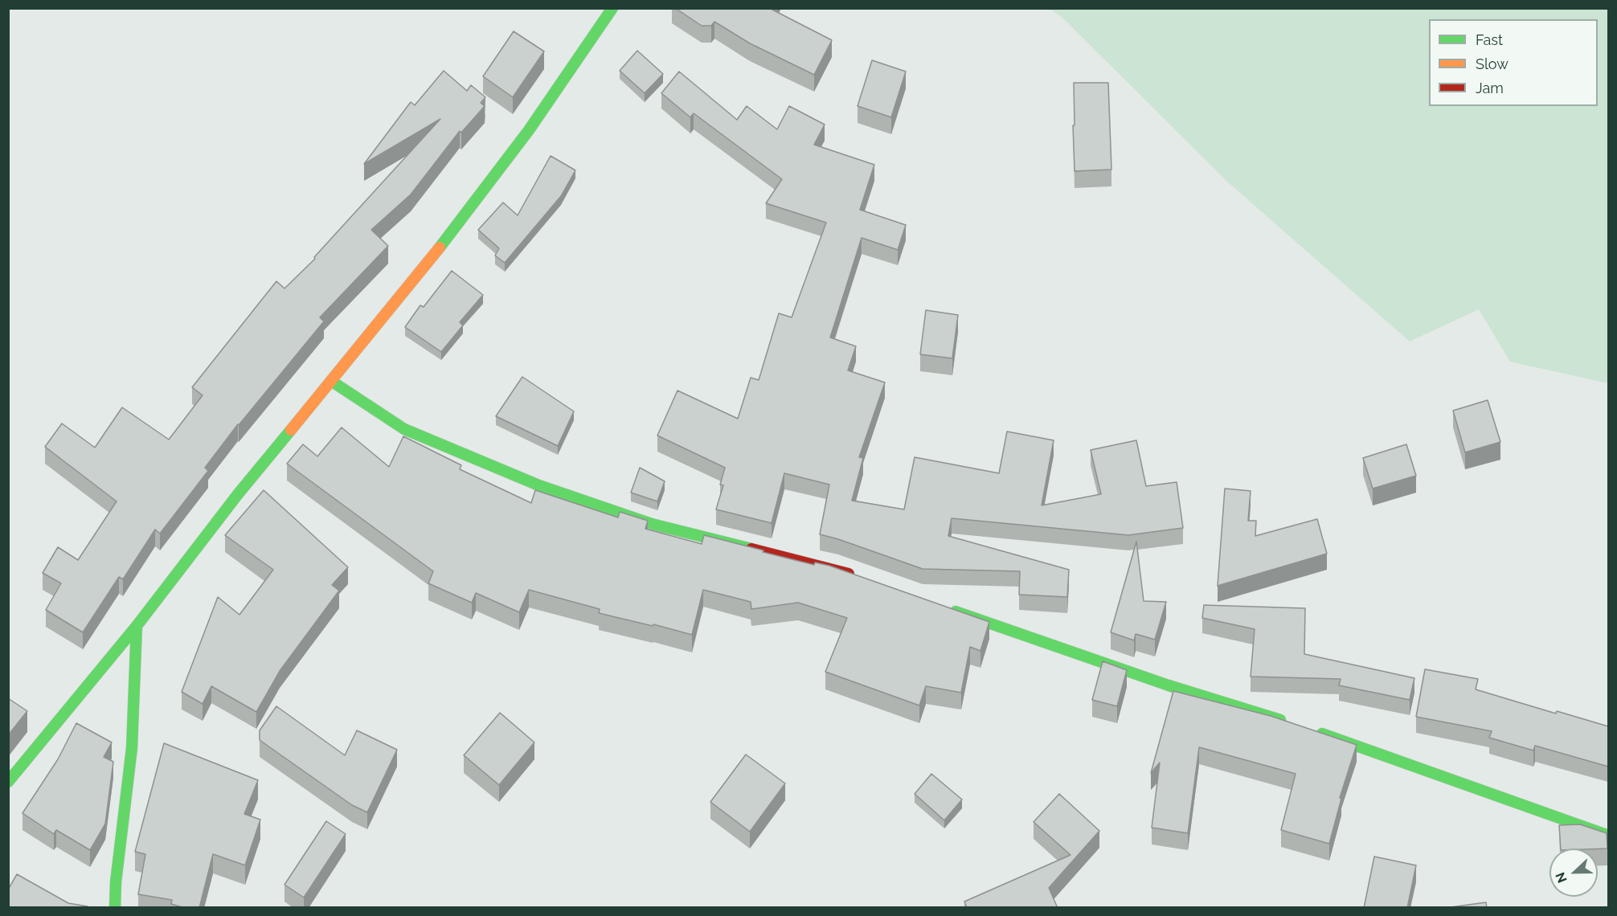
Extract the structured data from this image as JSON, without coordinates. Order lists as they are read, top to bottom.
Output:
{
  "legend": ["Fast", "Slow", "Jam"],
  "north": "left"
}
